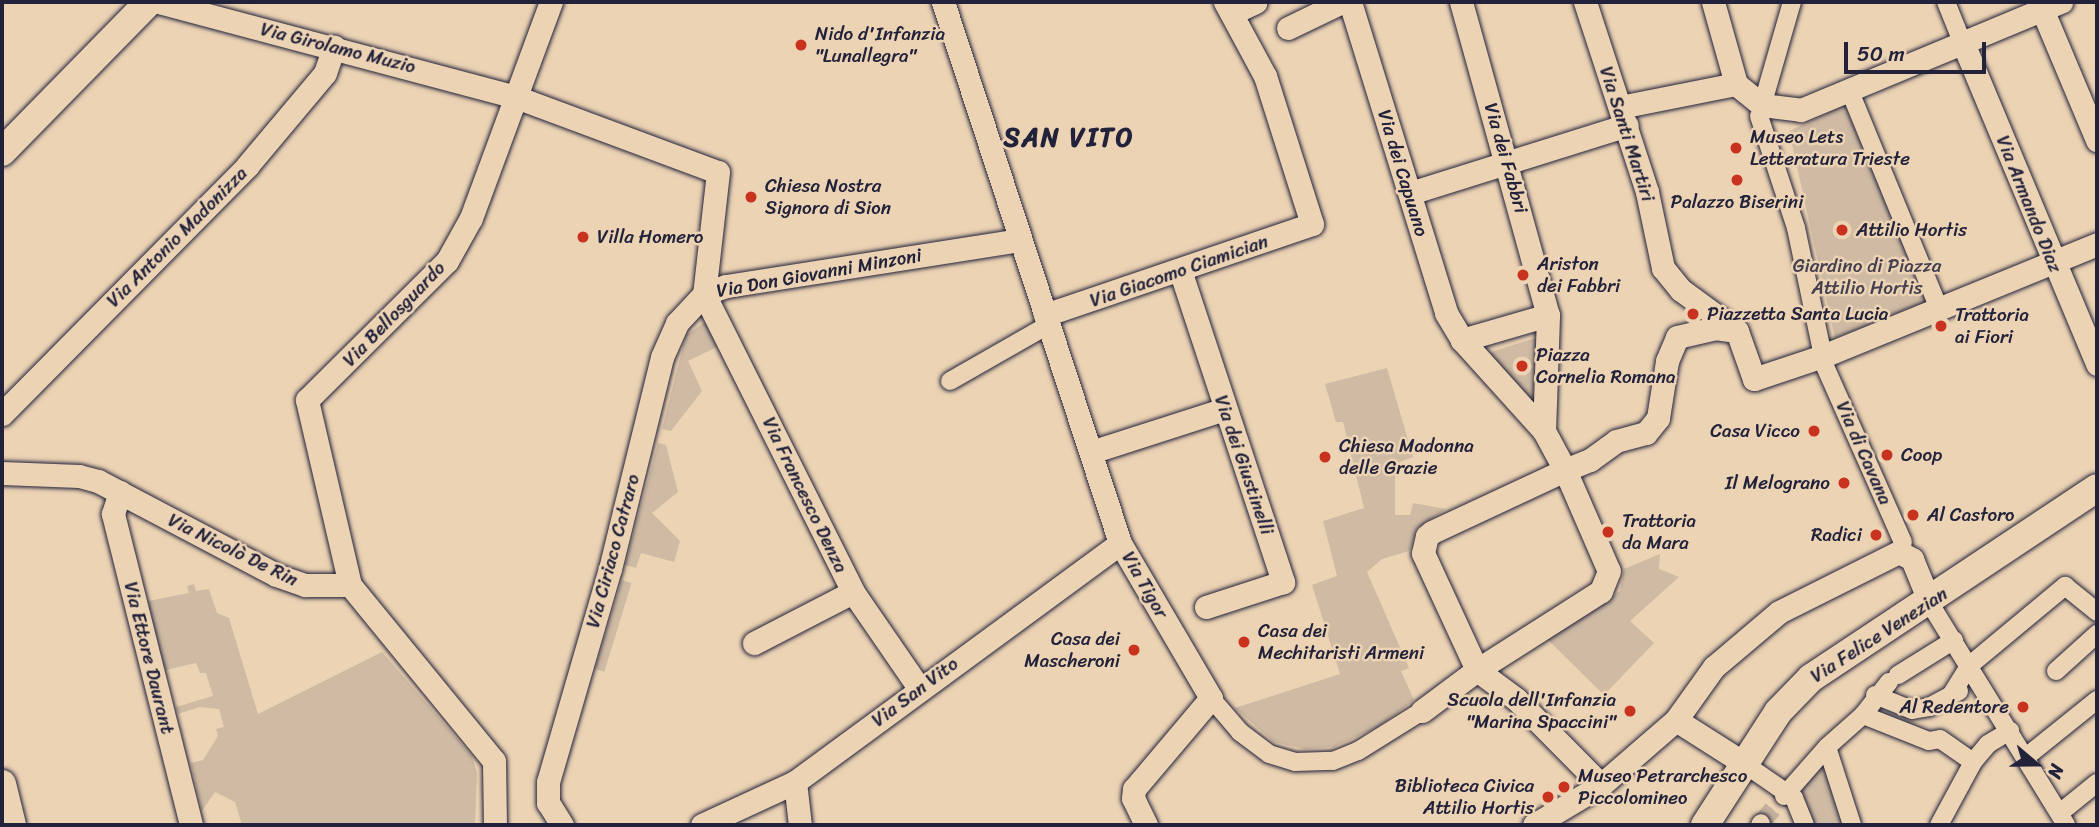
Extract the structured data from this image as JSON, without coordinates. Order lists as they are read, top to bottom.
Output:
{
  "streets": {
    "street": [
      "Via Girolamo Muzio",
      "Via Santi Martiri",
      "Via dei Fabbri",
      "Via dei Capuano",
      "Via Armando Diaz",
      "Via Antonio Madonizza",
      "Via Giacomo Ciamician",
      "Via Don Giovanni Minzoni",
      "Via Bellosguardo",
      "Via di Cavana",
      "Via dei Giustinelli",
      "Via Francesco Denza",
      "Via Nicolò De Rin",
      "Via Ciriaco Catraro",
      "Via Tigor",
      "Via Felice Venezian",
      "Via Ettore Daurant",
      "Via San Vito"
    ]
  },
  "crossings": [
    ["Via Girolamo Muzio", "Via Antonio Madonizza"],
    ["Via Girolamo Muzio", "Via Don Giovanni Minzoni"],
    ["Via Girolamo Muzio", "Via Bellosguardo"],
    ["Via Giacomo Ciamician", "Via dei Giustinelli"],
    ["Via Giacomo Ciamician", "Via Tigor"],
    ["Via Don Giovanni Minzoni", "Via Bellosguardo"],
    ["Via Don Giovanni Minzoni", "Via Francesco Denza"],
    ["Via Don Giovanni Minzoni", "Via Ciriaco Catraro"],
    ["Via Don Giovanni Minzoni", "Via Tigor"],
    ["Via Bellosguardo", "Via Nicolò De Rin"],
    ["Via di Cavana", "Via Felice Venezian"],
    ["Via Francesco Denza", "Via Ciriaco Catraro"],
    ["Via Francesco Denza", "Via San Vito"],
    ["Via Nicolò De Rin", "Via Ettore Daurant"],
    ["Via Tigor", "Via San Vito"]
  ],
  "districts": ["SAN VITO"],
  "parks": ["Giardino di Piazza Attilio Hortis"],
  "places": [
    "Nido d'Infanzia \"Lunallegra\"",
    "Museo Lets Letteratura Trieste",
    "Palazzo Biserini",
    "Chiesa Nostra Signora di Sion",
    "Attilio Hortis",
    "Villa Homero",
    "Ariston dei Fabbri",
    "Piazzetta Santa Lucia",
    "Trattoria ai Fiori",
    "Piazza Cornelia Romana",
    "Casa Vicco",
    "Coop",
    "Chiesa Madonna delle Grazie",
    "Il Melograno",
    "Al Castoro",
    "Trattoria da Mara",
    "Radici",
    "Casa dei Mechitaristi Armeni",
    "Casa dei Mascheroni",
    "Al Redentore",
    "Scuola dell'Infanzia \"Marina Spaccini\"",
    "Museo Petrarchesco Piccolomineo",
    "Biblioteca Civica Attilio Hortis"
  ],
  "scale_bar": "50 m",
  "north": "right"
}
